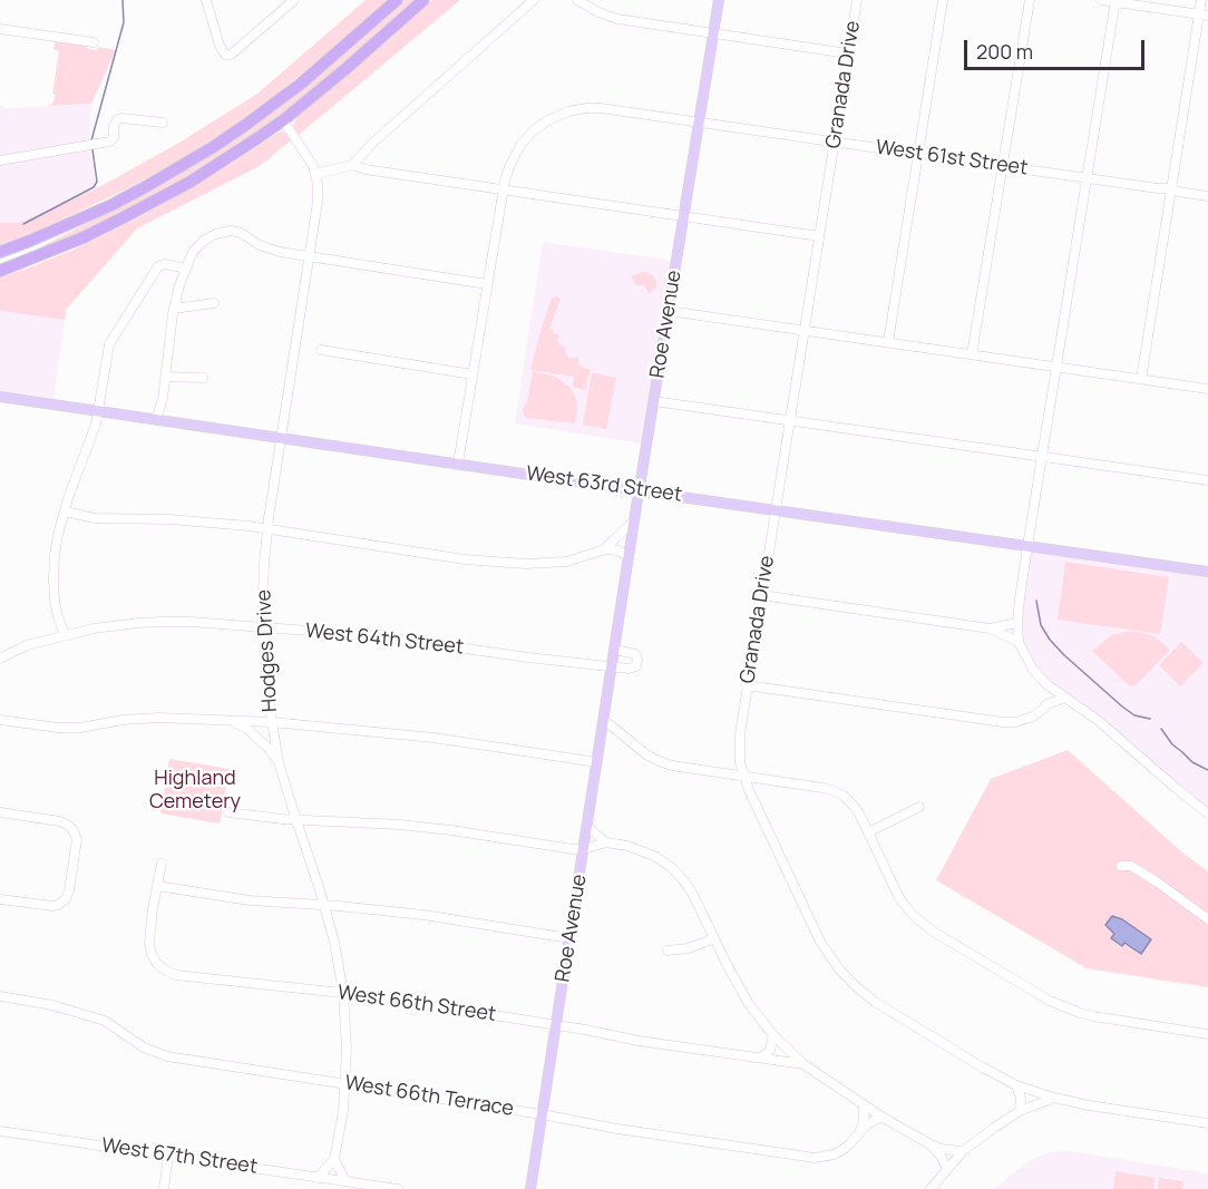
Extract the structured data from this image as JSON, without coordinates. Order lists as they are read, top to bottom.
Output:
{
  "streets": {
    "main road": ["Roe Avenue", "West 63rd Street"],
    "street": [
      "Granada Drive",
      "West 61st Street",
      "West 64th Street",
      "Hodges Drive",
      "West 66th Street",
      "West 66th Terrace",
      "West 67th Street"
    ]
  },
  "crossings": [
    ["Granada Drive", "West 61st Street"],
    ["Granada Drive", "West 63rd Street"],
    ["West 61st Street", "Roe Avenue"],
    ["West 61st Street", "West 63rd Street"],
    ["Roe Avenue", "West 63rd Street"],
    ["Roe Avenue", "West 64th Street"],
    ["Roe Avenue", "West 66th Street"],
    ["Roe Avenue", "West 66th Terrace"],
    ["West 63rd Street", "Hodges Drive"],
    ["West 64th Street", "Hodges Drive"],
    ["Hodges Drive", "West 66th Street"],
    ["Hodges Drive", "West 66th Terrace"],
    ["West 66th Street", "West 66th Terrace"]
  ],
  "parks": ["Highland Cemetery"],
  "scale_bar": "200 m"
}
